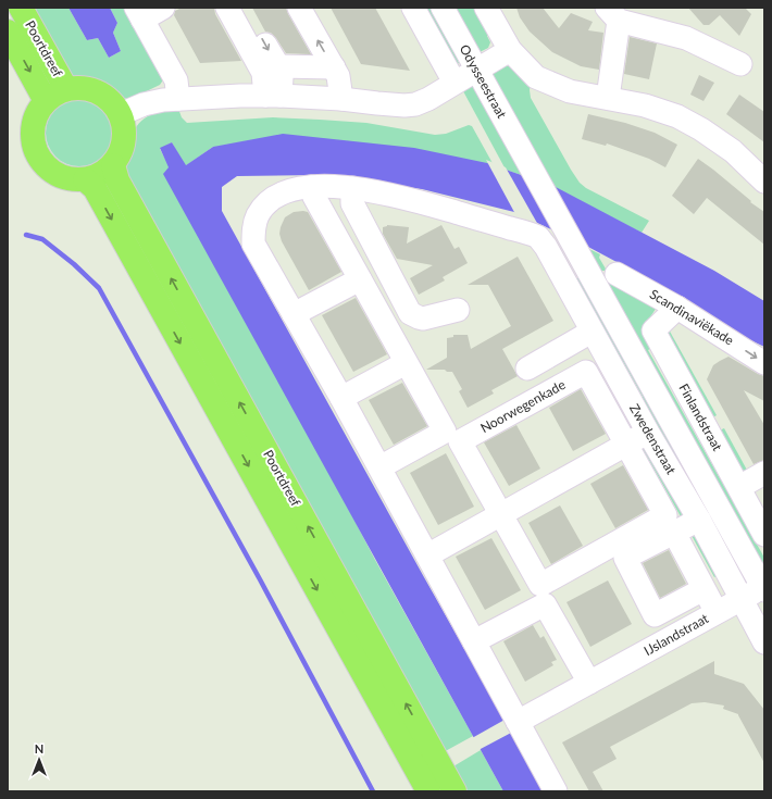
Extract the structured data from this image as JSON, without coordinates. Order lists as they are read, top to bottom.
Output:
{
  "streets": {
    "main road": ["Poortdreef"],
    "street": [
      "Odysseestraat",
      "Scandinaviëkade",
      "Noorwegenkade",
      "Finlandstraat",
      "Zwedenstraat",
      "IJslandstraat"
    ]
  },
  "crossings": [
    ["Odysseestraat", "IJslandstraat"],
    ["Scandinaviëkade", "Finlandstraat"],
    ["Zwedenstraat", "IJslandstraat"]
  ],
  "one_way": ["Scandinaviëkade"],
  "north": "top"
}
